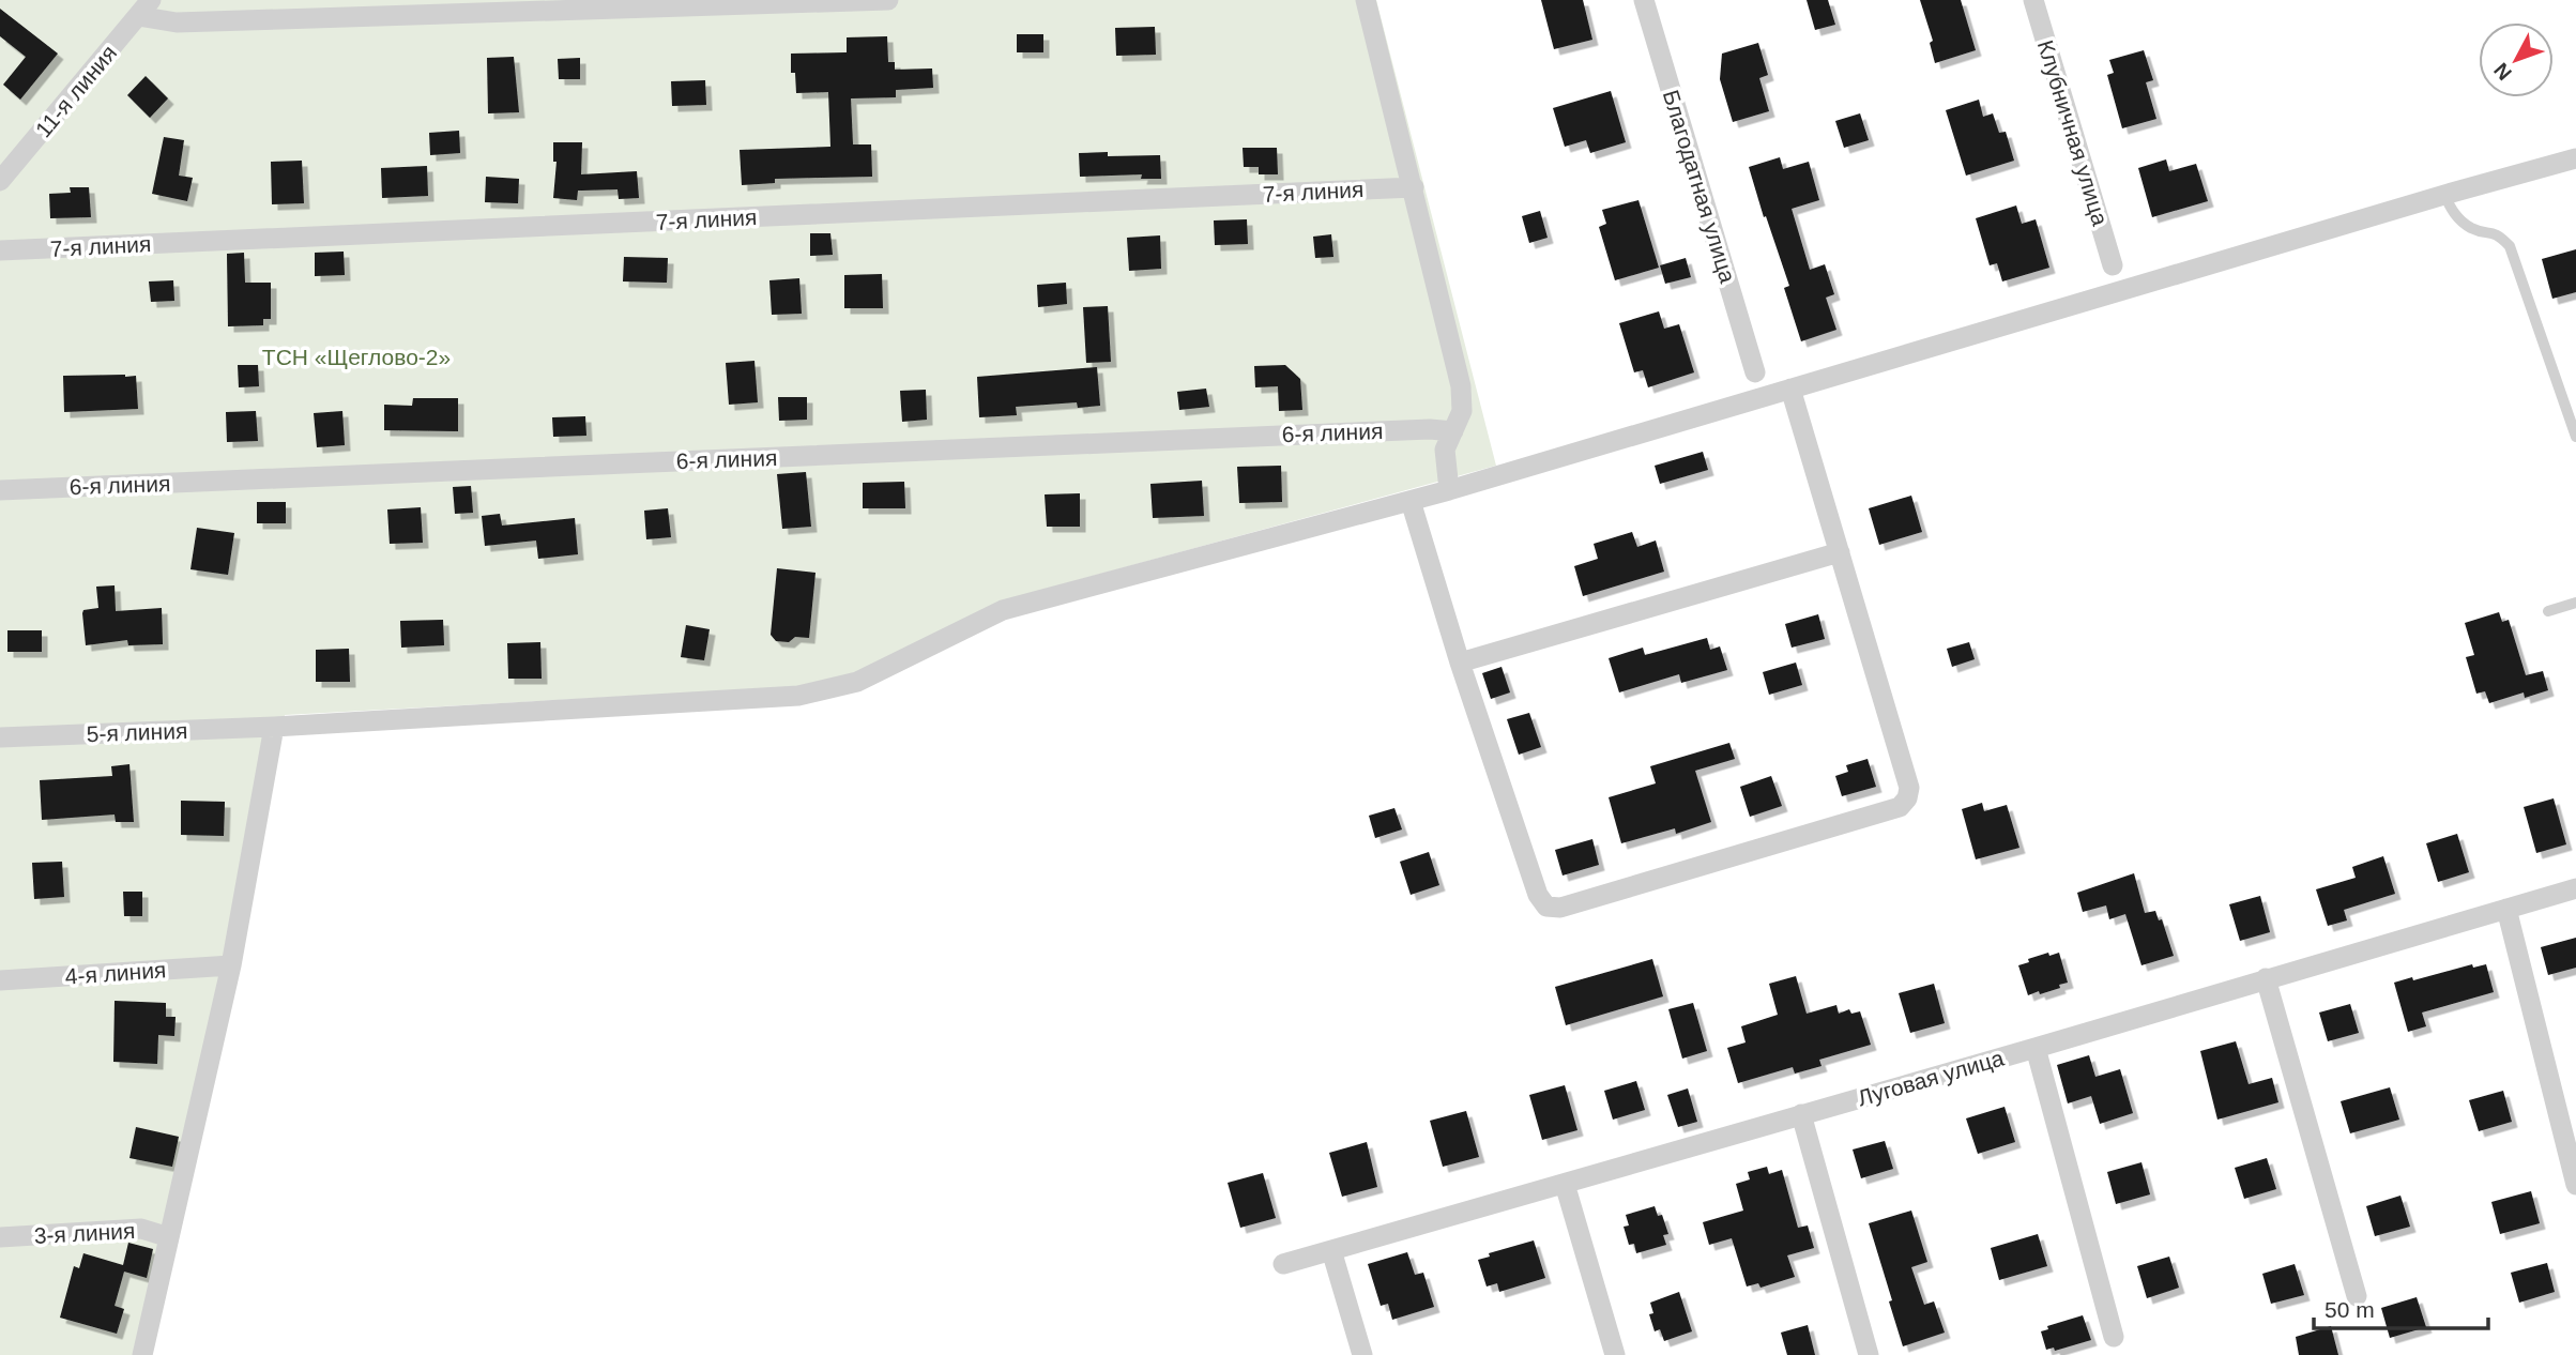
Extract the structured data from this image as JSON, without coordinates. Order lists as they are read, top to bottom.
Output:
{
  "streets": {
    "street": [
      "11-я линия",
      "Клубничная улица",
      "Благодатная улица",
      "7-я линия",
      "6-я линия",
      "5-я линия",
      "4-я линия",
      "Луговая улица",
      "3-я линия"
    ]
  },
  "parks": ["ТСН «Щеглово-2»"],
  "scale_bar": "50 m",
  "north": "bottom left"
}
